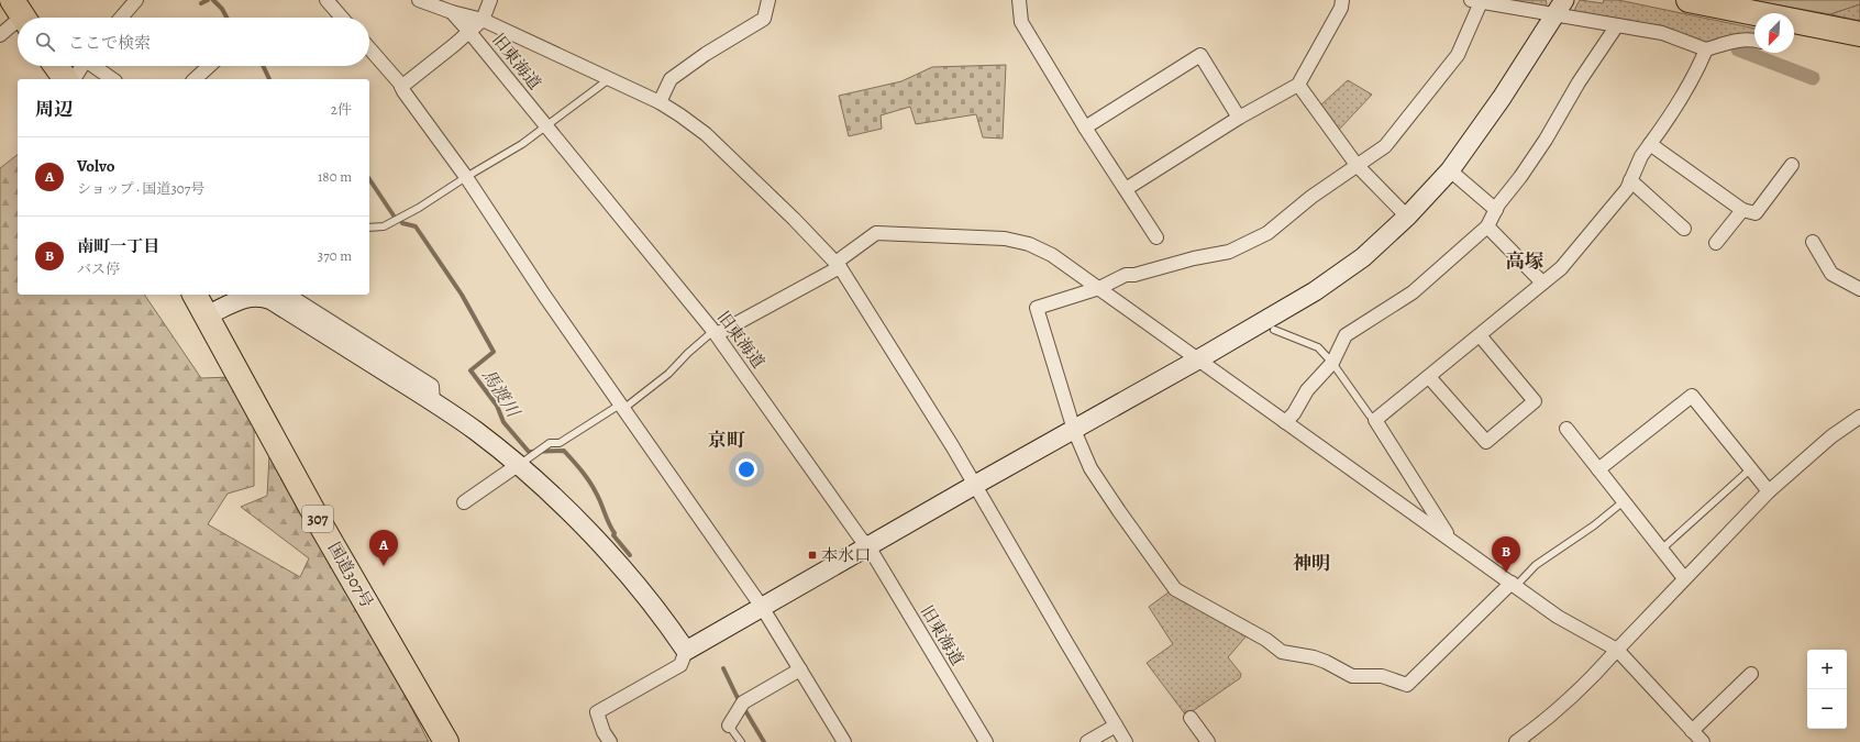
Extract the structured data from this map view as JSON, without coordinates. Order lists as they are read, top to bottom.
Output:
{
  "streets": {
    "highway": ["307", "国道307号"],
    "street": ["旧東海道"]
  },
  "districts": ["高塚", "京町", "神明"],
  "water": ["馬渡川"],
  "places": {
    "transit": ["本水口"]
  },
  "north": "bottom left",
  "page": {
    "search": "ここで検索",
    "heading": ["周辺", "2件"],
    "list": [
      {
        "mark": "A",
        "name": "Volvo",
        "note": "ショップ · 国道307号",
        "value": "180 m"
      },
      {
        "mark": "B",
        "name": "南町一丁目",
        "note": "バス停",
        "value": "370 m"
      }
    ],
    "pins": ["A", "B"],
    "map_buttons": ["+", "−"]
  }
}
